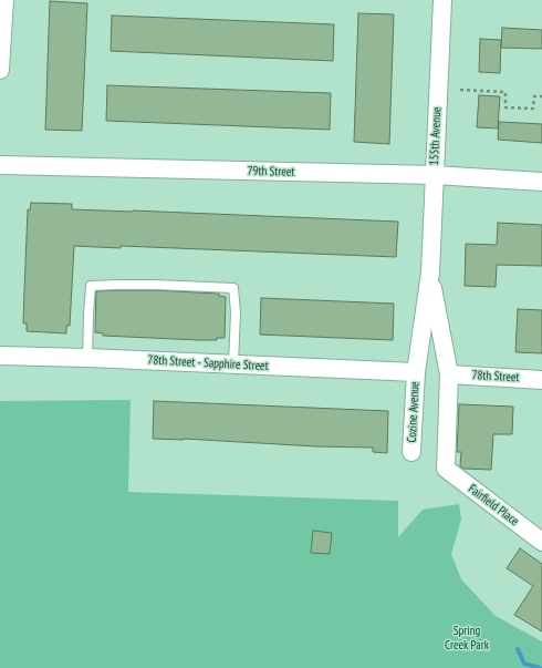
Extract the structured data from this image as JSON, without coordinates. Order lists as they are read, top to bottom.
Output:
{
  "streets": {
    "street": [
      "155th Avenue",
      "79th Street",
      "78th Street - Sapphire Street",
      "78th Street",
      "Cozine Avenue",
      "Fairfield Place"
    ]
  },
  "crossings": [
    ["155th Avenue", "79th Street"],
    ["155th Avenue", "78th Street - Sapphire Street"],
    ["155th Avenue", "78th Street"],
    ["155th Avenue", "Cozine Avenue"],
    ["155th Avenue", "Fairfield Place"],
    ["78th Street - Sapphire Street", "Cozine Avenue"]
  ],
  "parks": ["Spring Creek Park"]
}
